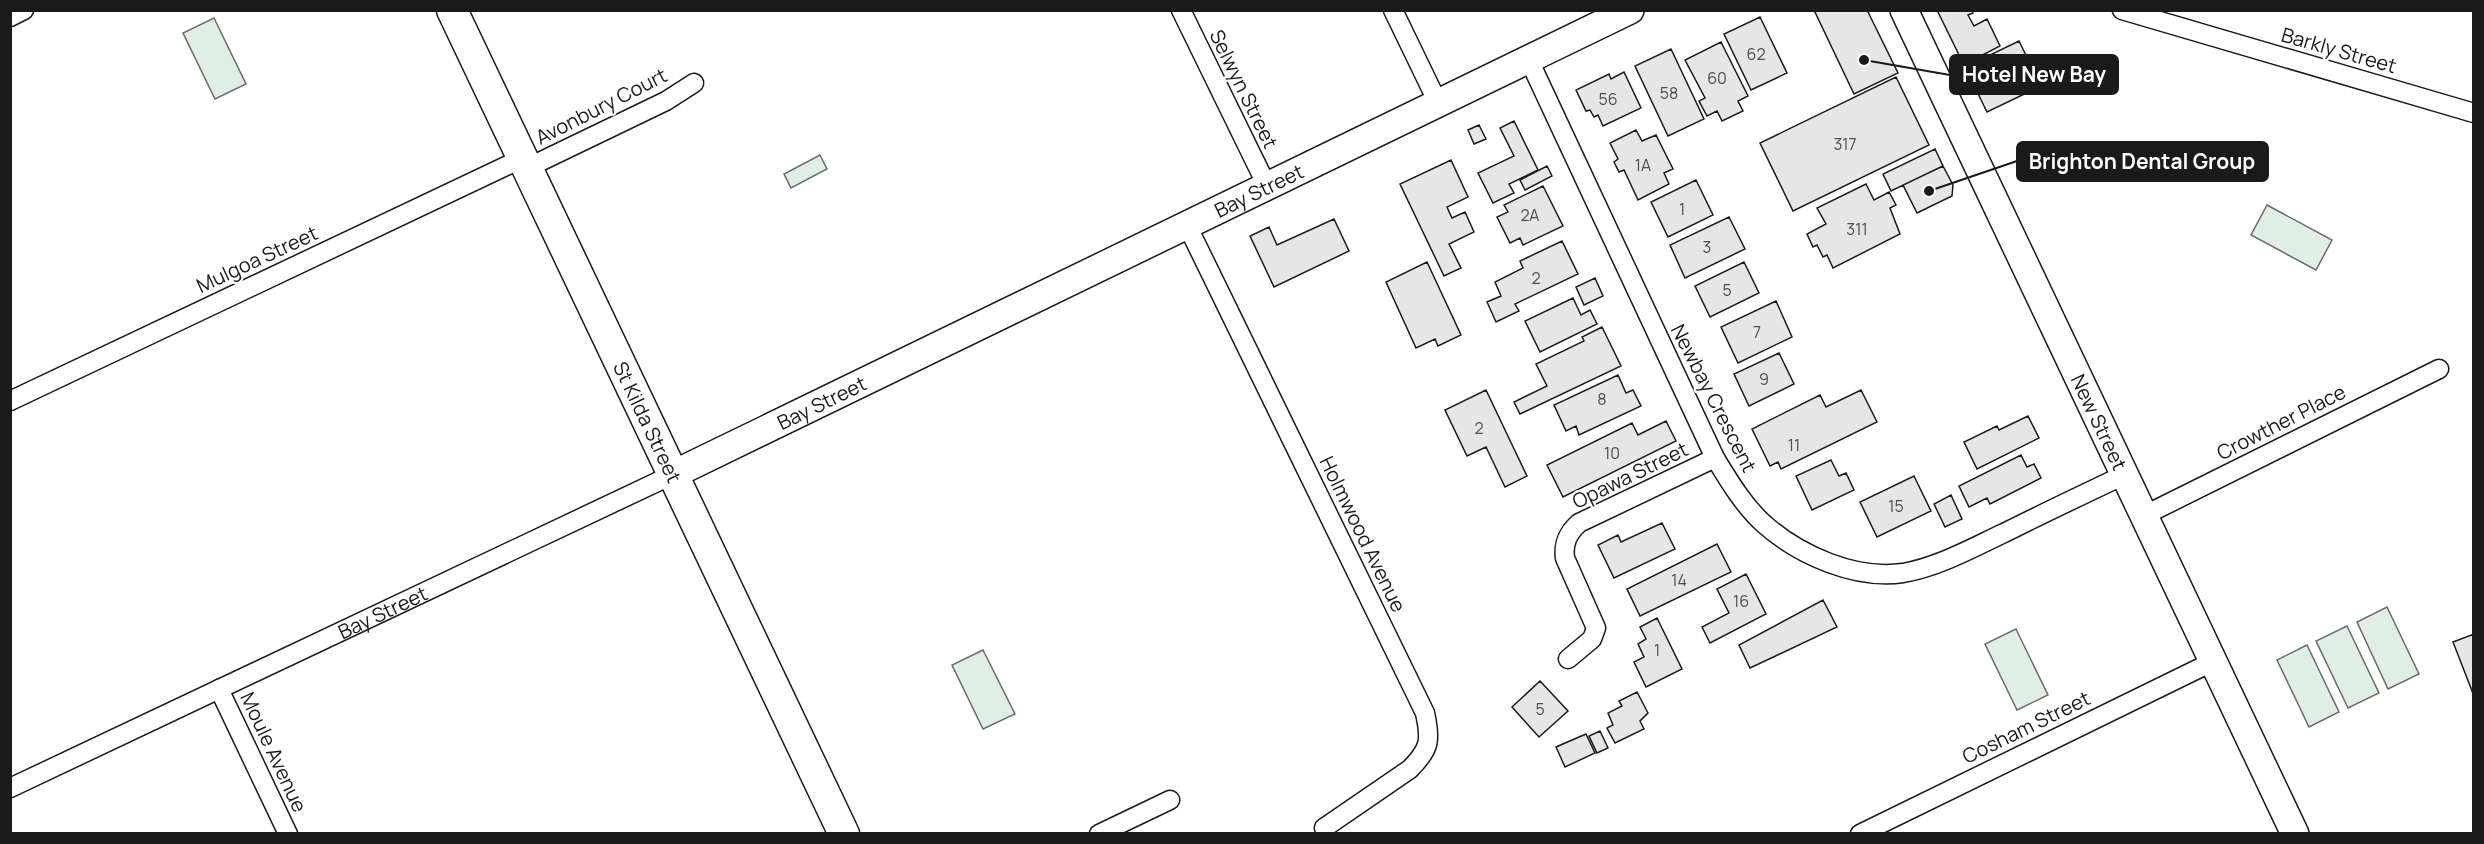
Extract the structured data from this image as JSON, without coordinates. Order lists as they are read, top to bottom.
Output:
{
  "streets": {
    "main road": ["St Kilda Street"],
    "street": [
      "Barkly Street",
      "Selwyn Street",
      "Avonbury Court",
      "Bay Street",
      "Mulgoa Street",
      "Newbay Crescent",
      "New Street",
      "Crowther Place",
      "Opawa Street",
      "Holmwood Avenue",
      "Cosham Street",
      "Moule Avenue"
    ]
  },
  "crossings": [
    ["Selwyn Street", "Bay Street"],
    ["Avonbury Court", "Mulgoa Street"],
    ["Avonbury Court", "St Kilda Street"],
    ["Bay Street", "Newbay Crescent"],
    ["Bay Street", "St Kilda Street"],
    ["Bay Street", "Holmwood Avenue"],
    ["Bay Street", "Moule Avenue"],
    ["Mulgoa Street", "St Kilda Street"],
    ["Newbay Crescent", "New Street"],
    ["Newbay Crescent", "Opawa Street"],
    ["New Street", "Crowther Place"],
    ["New Street", "Cosham Street"]
  ],
  "places": ["Hotel New Bay", "Brighton Dental Group"],
  "house_numbers": [
    "62",
    "60",
    "58",
    "56",
    "317",
    "1A",
    "1",
    "2A",
    "311",
    "3",
    "2",
    "5",
    "7",
    "9",
    "8",
    "2",
    "11",
    "10",
    "15",
    "14",
    "16",
    "1",
    "5"
  ]
}
